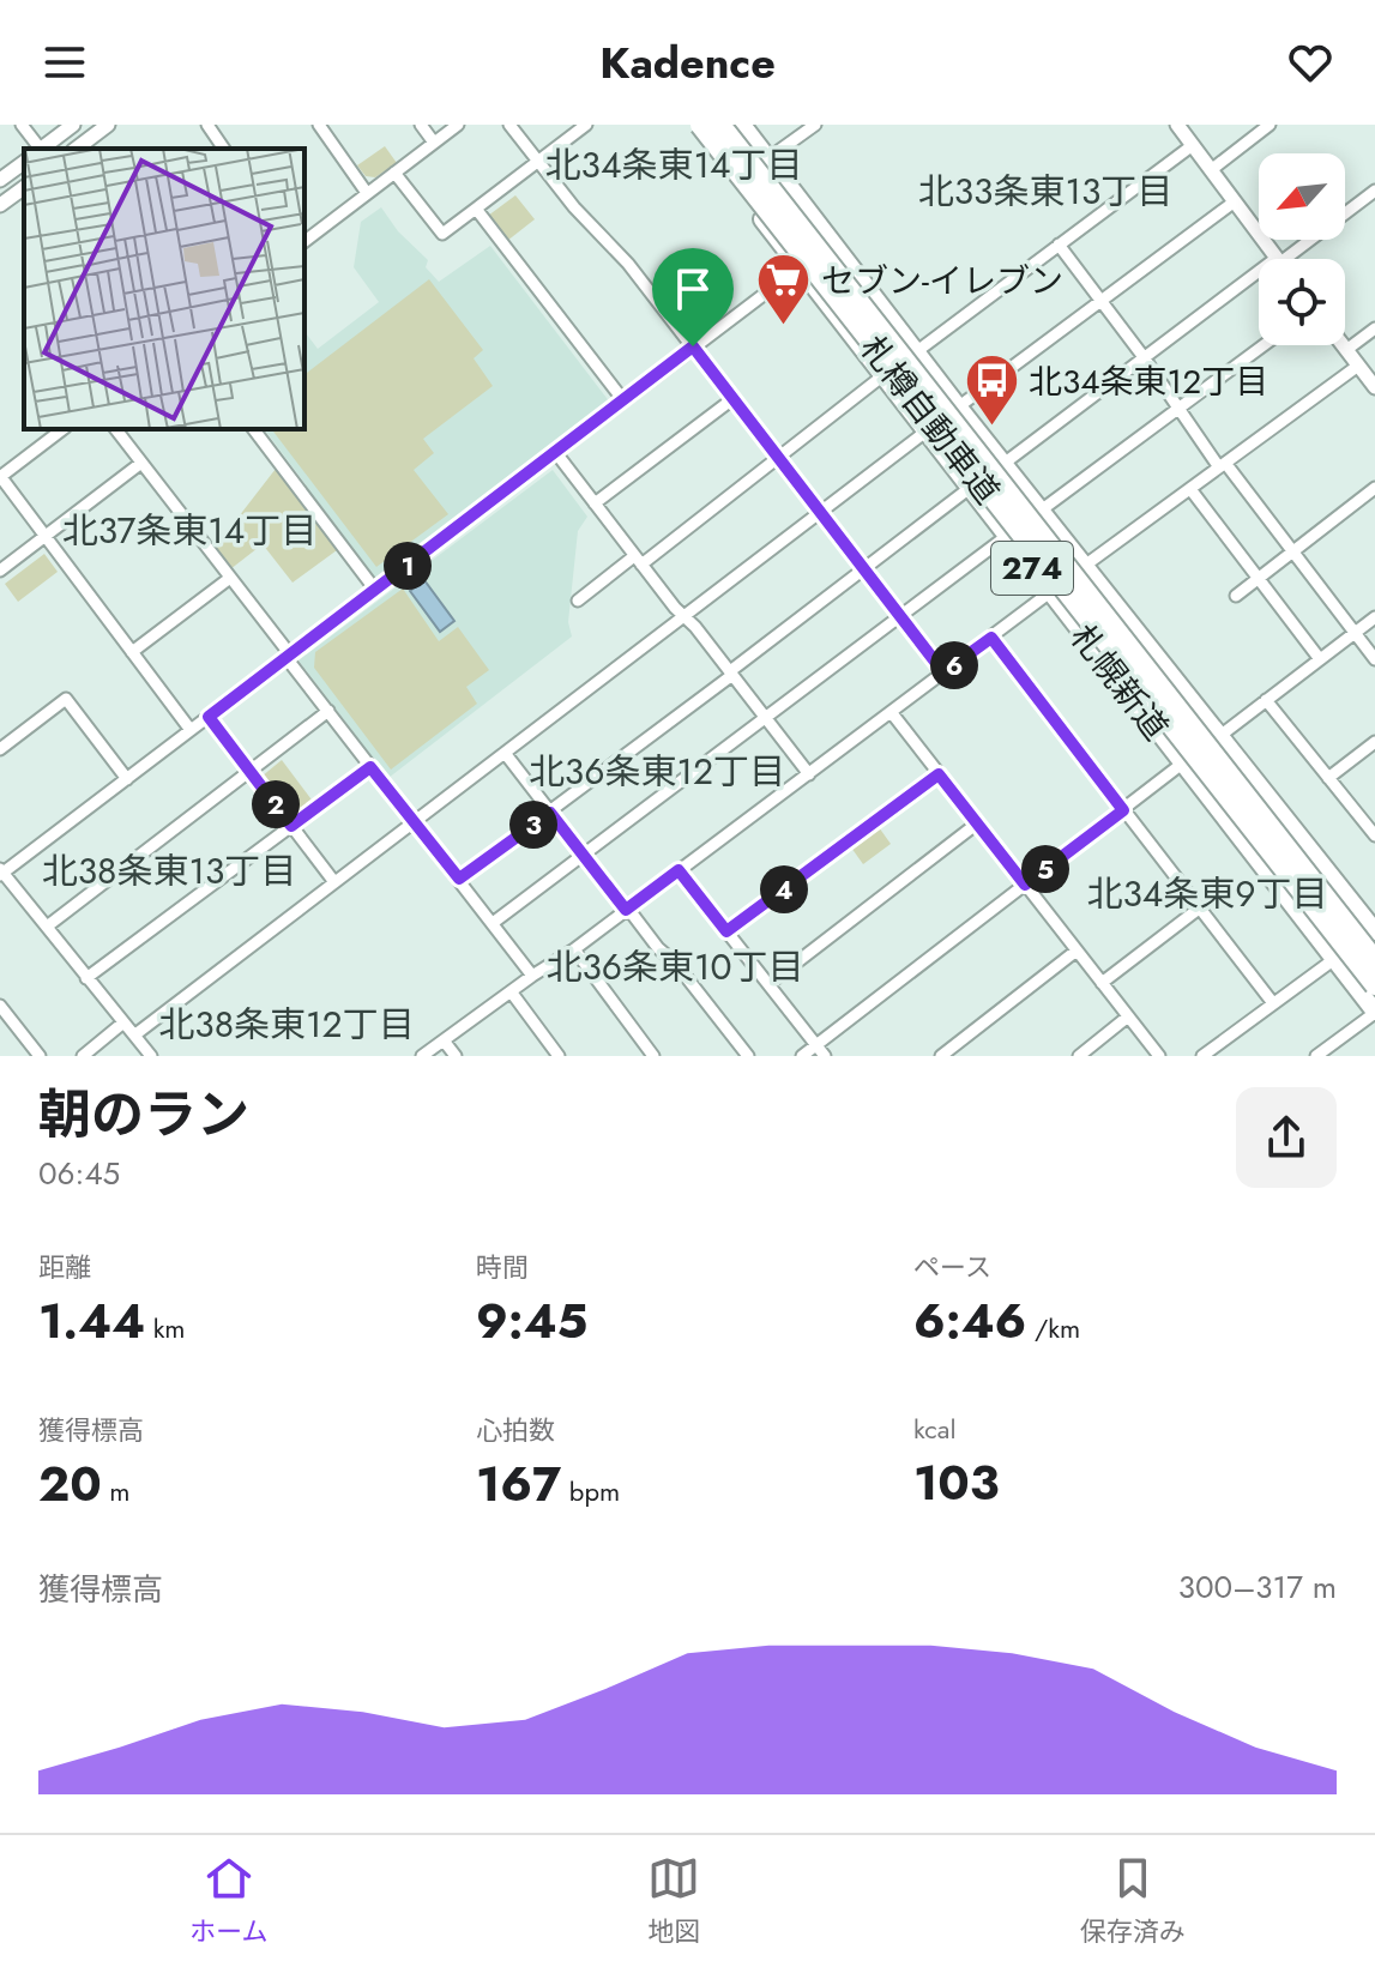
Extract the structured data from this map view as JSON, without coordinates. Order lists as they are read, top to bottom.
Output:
{
  "streets": {
    "highway": ["札樽自動車道", "274", "札幌新道"]
  },
  "districts": [
    "北34条東14丁目",
    "北33条東13丁目",
    "北37条東14丁目",
    "北36条東12丁目",
    "北38条東13丁目",
    "北34条東9丁目",
    "北36条東10丁目",
    "北38条東12丁目"
  ],
  "places": {
    "supermarket": ["セブン-イレブン"],
    "bus stop": ["北34条東12丁目"]
  },
  "north": "bottom left",
  "page": {
    "header": "Kadence",
    "pins": [
      "1",
      "6",
      "2",
      "3",
      "5",
      "4"
    ],
    "heading": ["朝のラン", "06:45"],
    "stats": [
      ["距離", "1.44 km"],
      ["時間", "9:45"],
      ["ペース", "6:46 /km"],
      ["獲得標高", "20 m"],
      ["心拍数", "167 bpm"],
      ["kcal", "103"]
    ],
    "chart": ["獲得標高", "300–317 m"],
    "tabs": ["ホーム", "地図", "保存済み"]
  }
}
